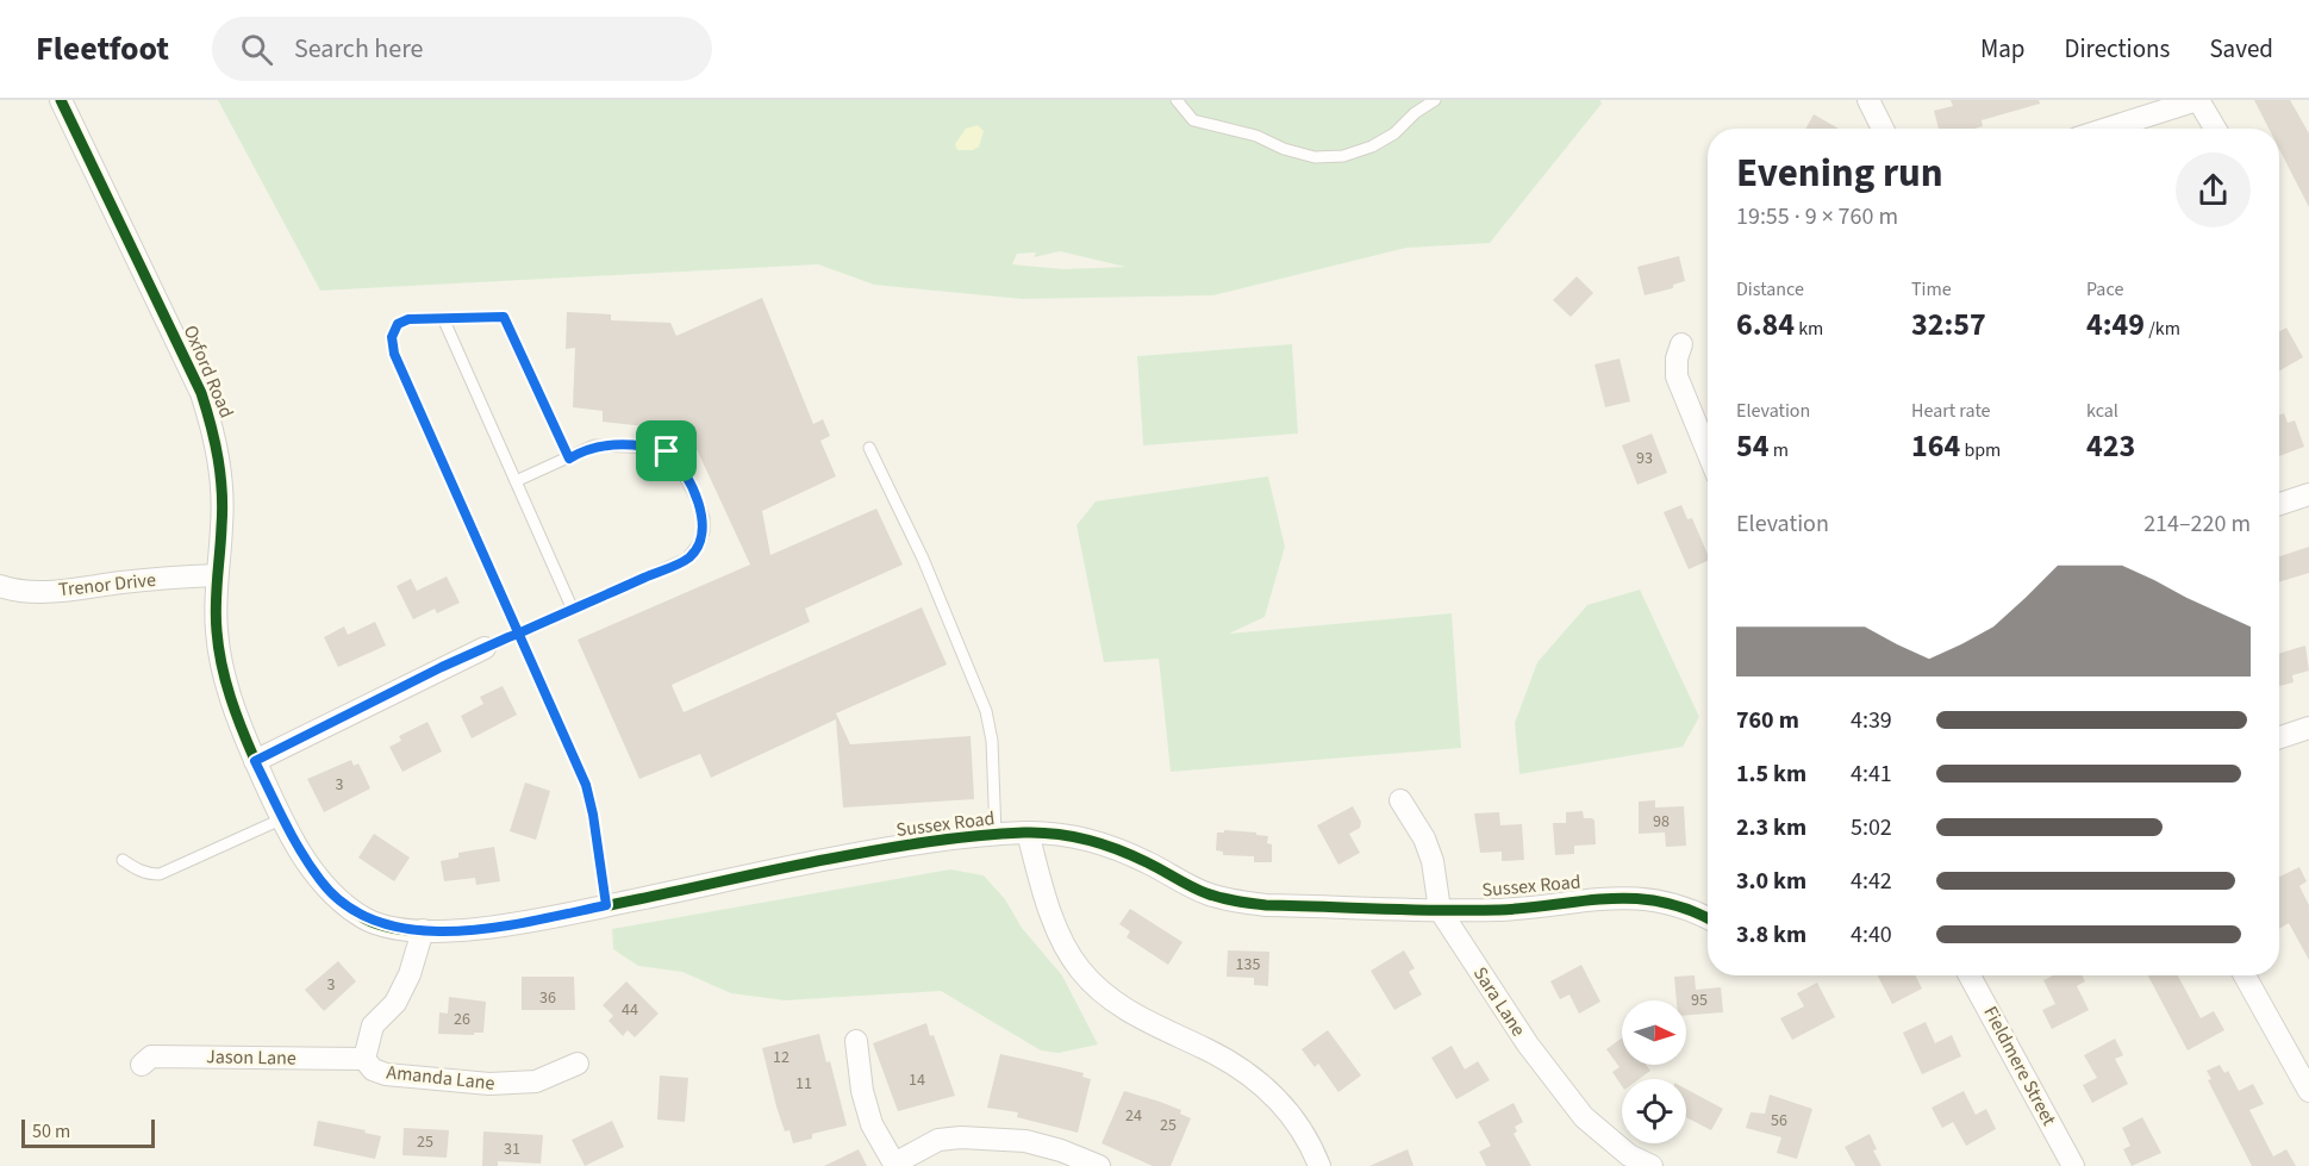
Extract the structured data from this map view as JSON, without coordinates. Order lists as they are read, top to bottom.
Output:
{
  "streets": {
    "street": [
      "Oxford Road",
      "Trenor Drive",
      "Sussex Road",
      "Sara Lane",
      "Jason Lane",
      "Fieldmere Street",
      "Amanda Lane"
    ]
  },
  "crossings": [
    ["Oxford Road", "Trenor Drive"],
    ["Oxford Road", "Sussex Road"],
    ["Sussex Road", "Sara Lane"],
    ["Sussex Road", "Amanda Lane"],
    ["Jason Lane", "Amanda Lane"]
  ],
  "house_numbers": [
    "93",
    "3",
    "98",
    "135",
    "3",
    "36",
    "95",
    "44",
    "26",
    "12",
    "14",
    "11",
    "24",
    "56",
    "25",
    "25",
    "31"
  ],
  "scale_bar": "50 m",
  "north": "right",
  "page": {
    "header": "Fleetfoot",
    "search": "Search here",
    "nav": ["Map", "Directions", "Saved"],
    "heading": ["Evening run", "19:55 · 9 × 760 m"],
    "stats": [
      ["Distance", "6.84 km"],
      ["Time", "32:57"],
      ["Pace", "4:49 /km"],
      ["Elevation", "54 m"],
      ["Heart rate", "164 bpm"],
      ["kcal", "423"]
    ],
    "chart": ["Elevation", "214–220 m"],
    "list": [
      {
        "name": "760 m",
        "note": "4:39"
      },
      {
        "name": "1.5 km",
        "note": "4:41"
      },
      {
        "name": "2.3 km",
        "note": "5:02"
      },
      {
        "name": "3.0 km",
        "note": "4:42"
      },
      {
        "name": "3.8 km",
        "note": "4:40"
      }
    ],
    "scale": "50 m"
  }
}
